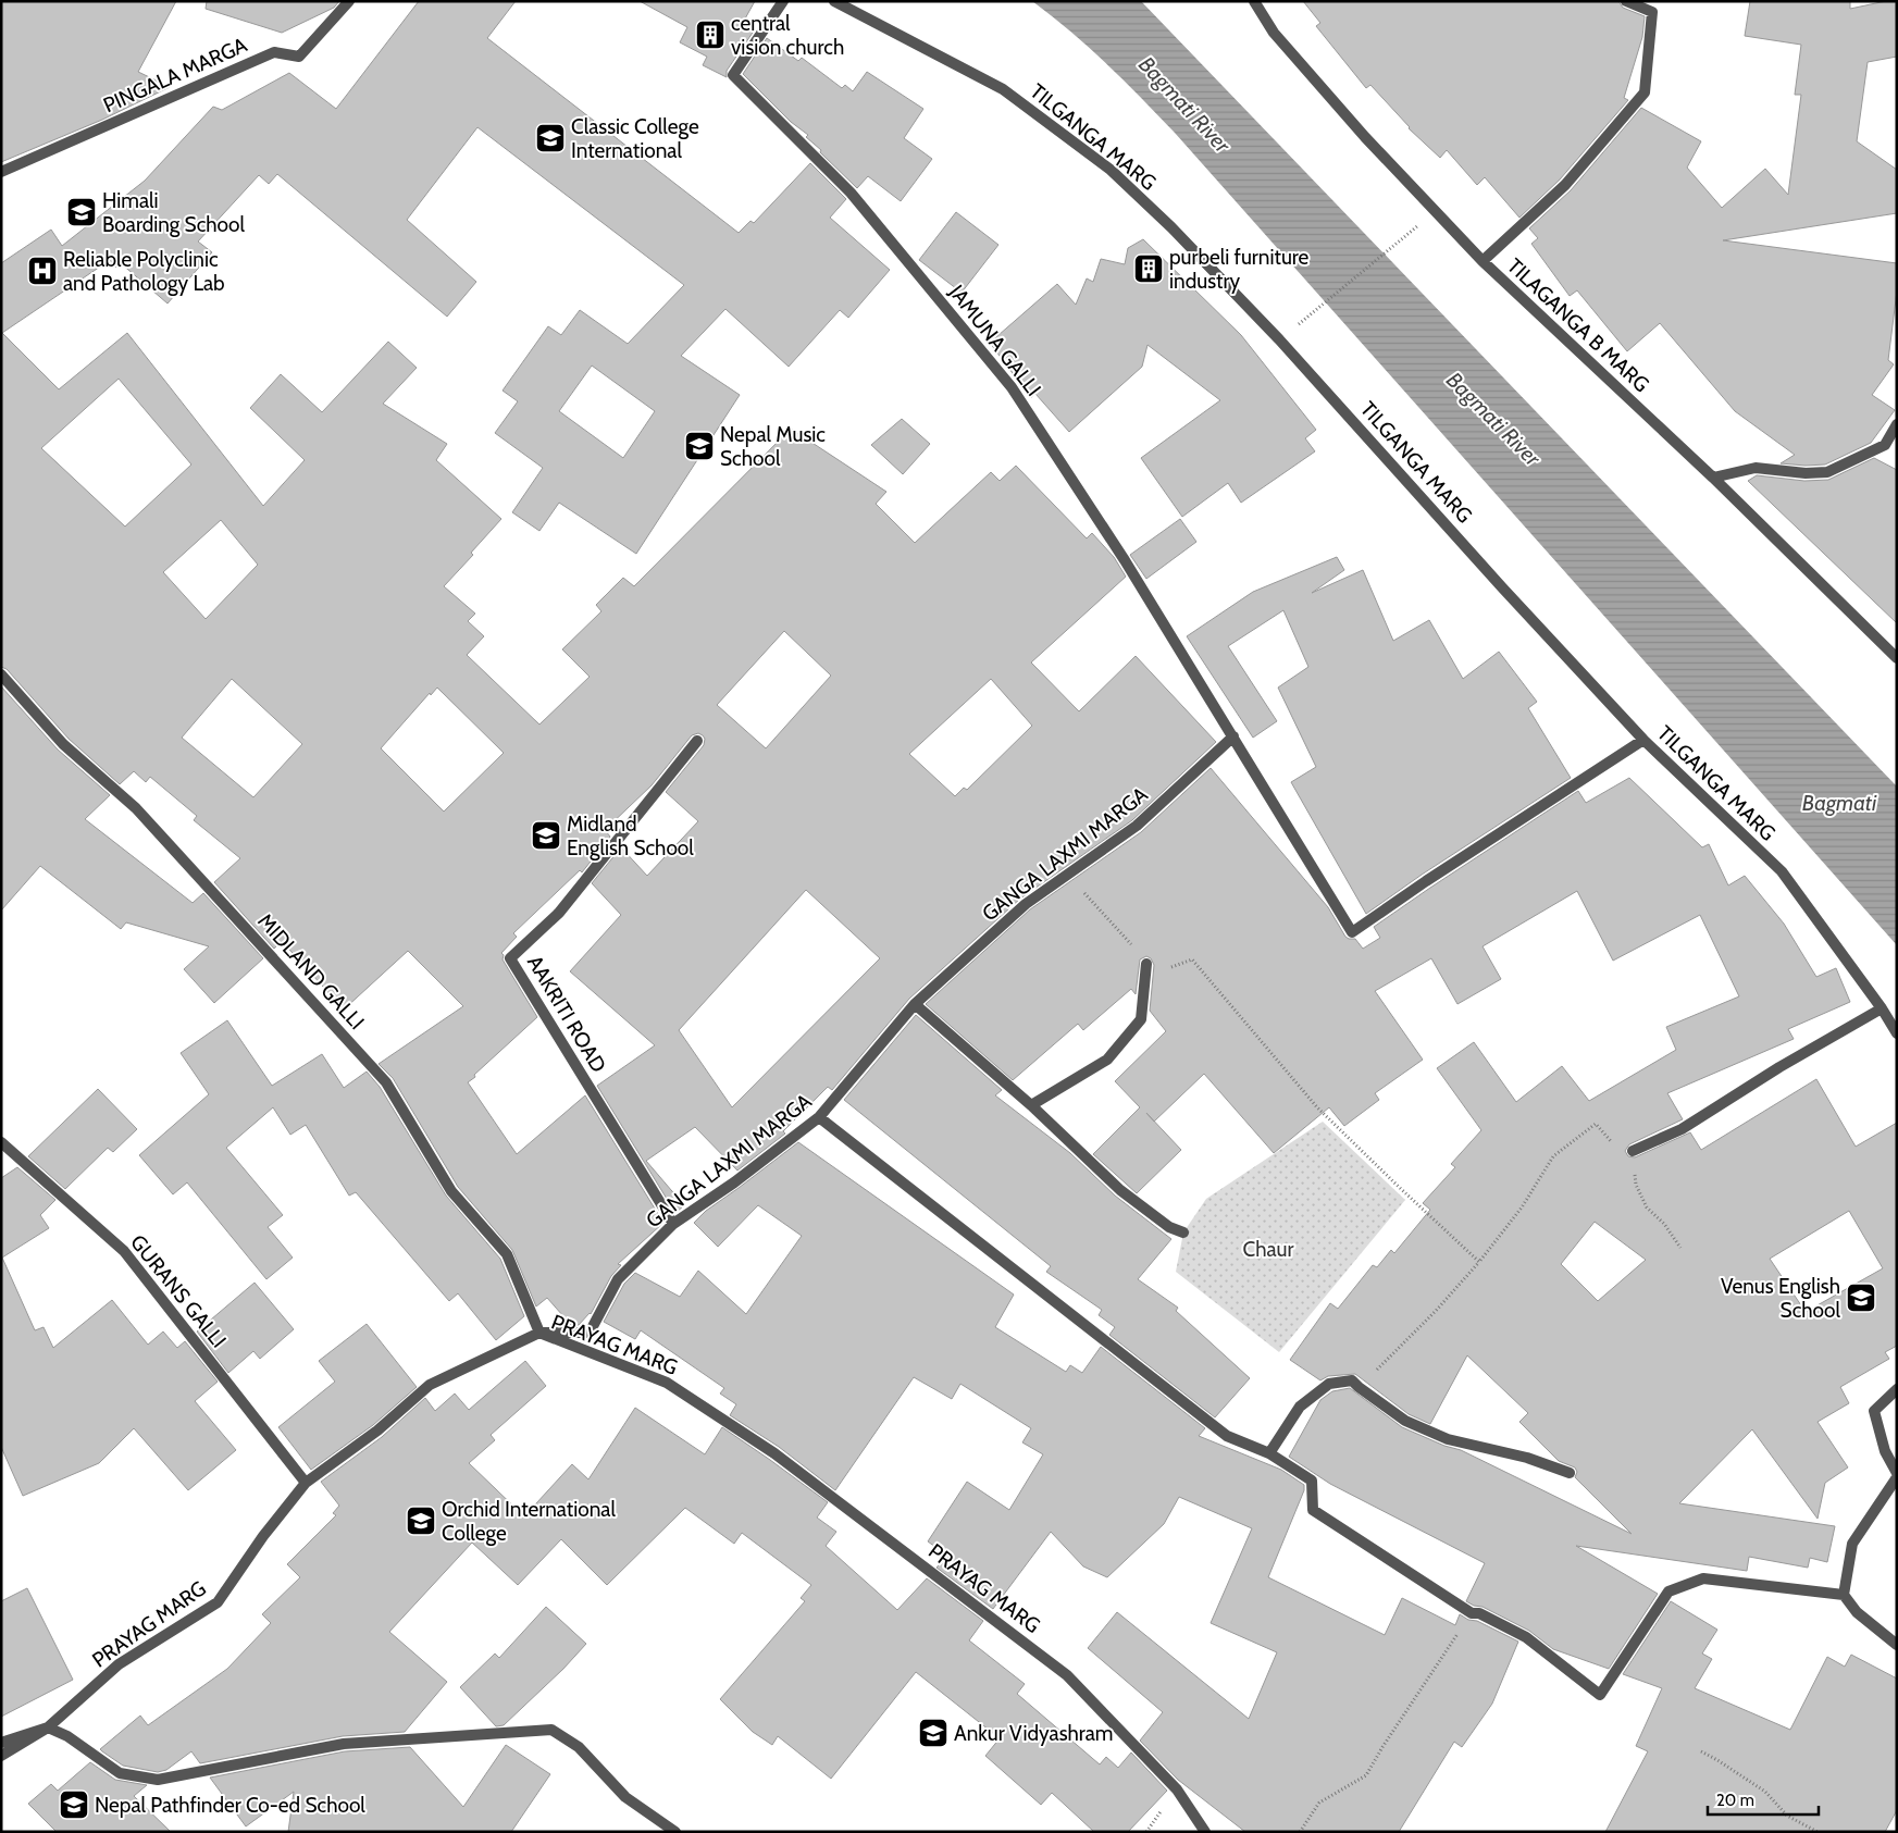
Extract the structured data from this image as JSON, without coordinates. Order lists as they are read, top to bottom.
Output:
{
  "streets": {
    "street": [
      "PINGALA MARGA",
      "TILGANGA MARG",
      "TILAGANGA B MARG",
      "JAMUNA GALLI",
      "GANGA LAXMI MARGA",
      "MIDLAND GALLI",
      "AAKRITI ROAD",
      "GURANS GALLI",
      "PRAYAG MARG"
    ]
  },
  "crossings": [
    ["JAMUNA GALLI", "GANGA LAXMI MARGA"],
    ["GANGA LAXMI MARGA", "MIDLAND GALLI"],
    ["GANGA LAXMI MARGA", "AAKRITI ROAD"],
    ["GANGA LAXMI MARGA", "PRAYAG MARG"],
    ["MIDLAND GALLI", "PRAYAG MARG"],
    ["GURANS GALLI", "PRAYAG MARG"]
  ],
  "water": ["Bagmati River", "Bagmati"],
  "parks": ["Chaur"],
  "places": {
    "building": ["central vision church", "purbeli furniture industry"],
    "school or university": [
      "Classic College International",
      "Himali Boarding School",
      "Nepal Music School",
      "Midland English School",
      "Venus English School",
      "Orchid International College",
      "Ankur Vidyashram",
      "Nepal Pathfinder Co-ed School"
    ],
    "hospital": ["Reliable Polyclinic and Pathology Lab"]
  },
  "scale_bar": "20 m"
}
